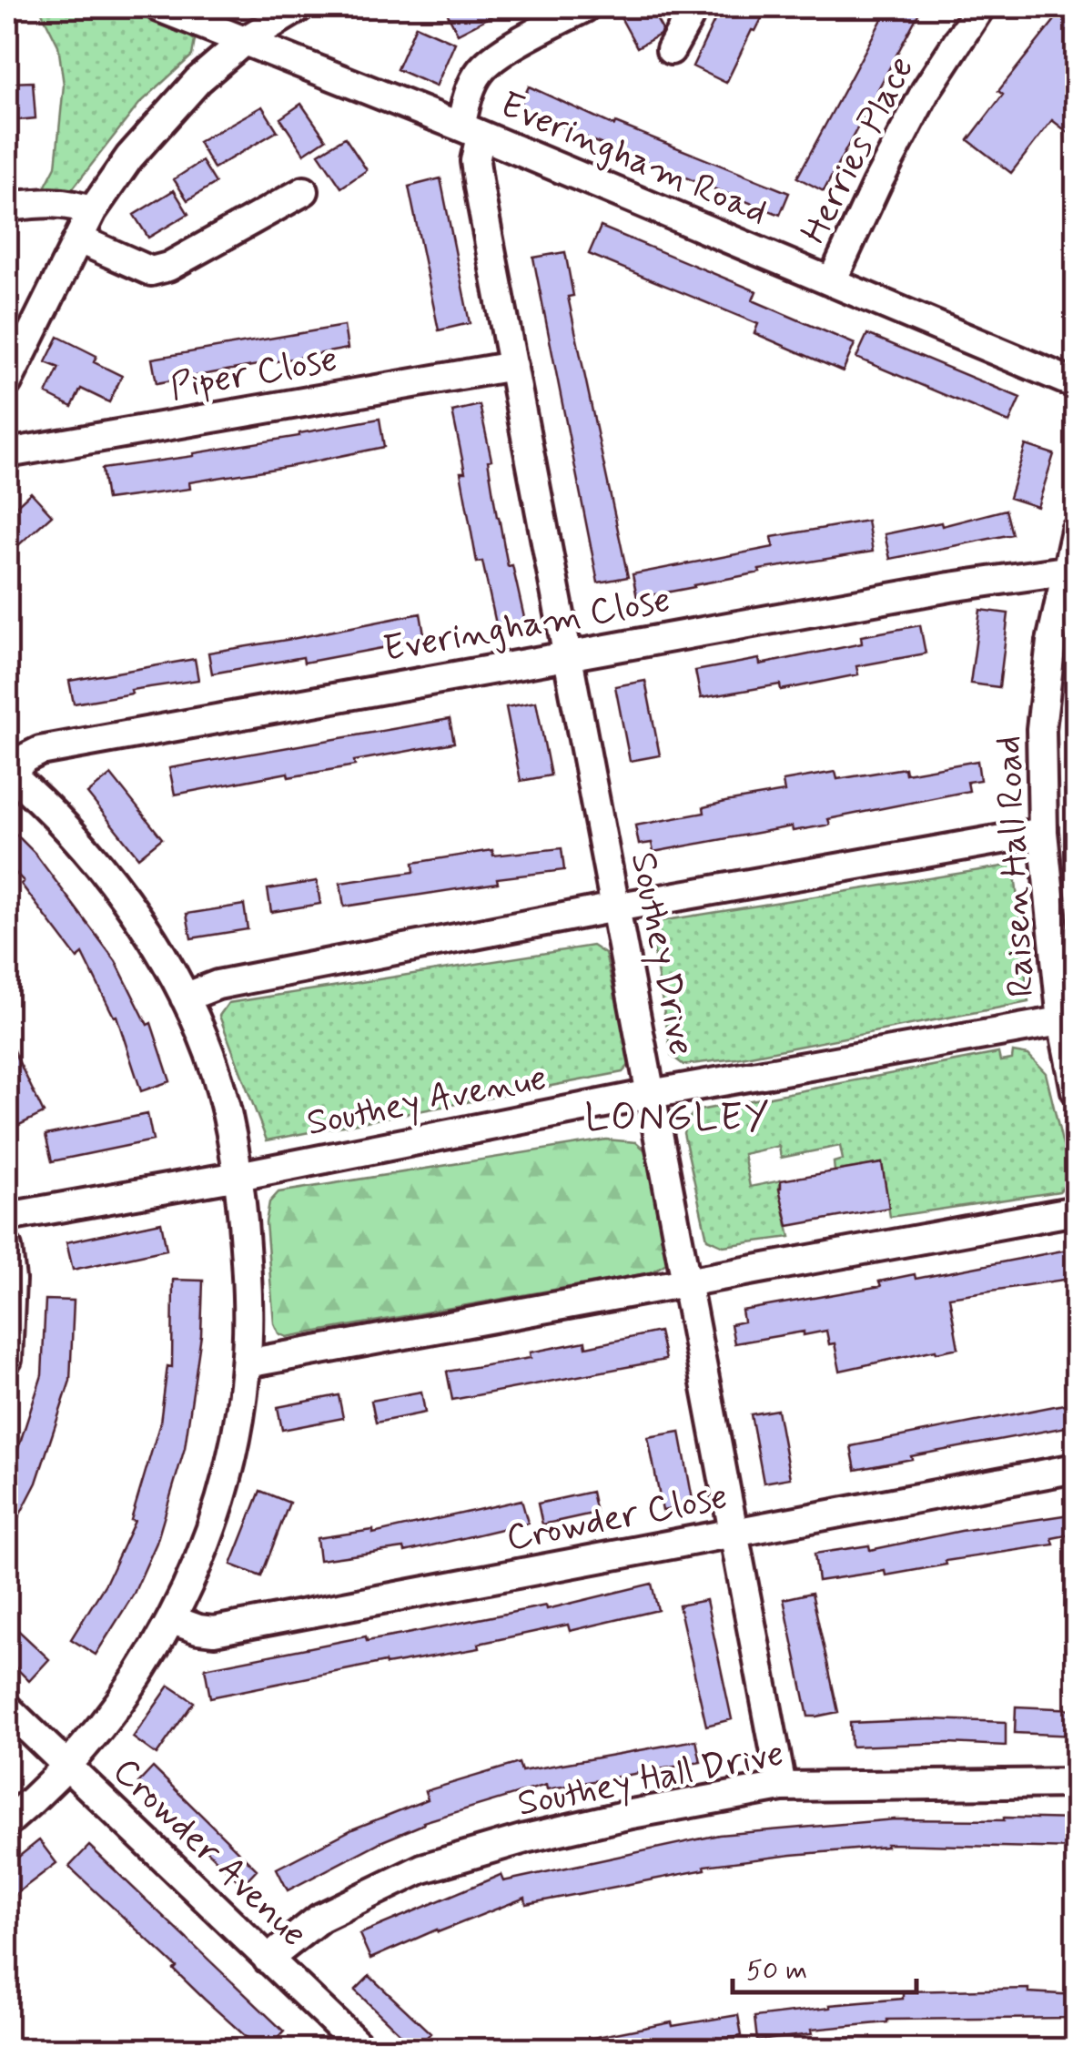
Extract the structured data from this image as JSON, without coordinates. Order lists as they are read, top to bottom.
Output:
{
  "streets": {
    "street": [
      "Herries Place",
      "Everingham Road",
      "Piper Close",
      "Everingham Close",
      "Raisen Hall Road",
      "Southey Drive",
      "Southey Avenue",
      "Crowder Close",
      "Southey Hall Drive",
      "Crowder Avenue"
    ]
  },
  "crossings": [
    ["Herries Place", "Everingham Road"],
    ["Everingham Road", "Southey Drive"],
    ["Piper Close", "Southey Drive"],
    ["Everingham Close", "Raisen Hall Road"],
    ["Everingham Close", "Southey Drive"],
    ["Raisen Hall Road", "Southey Avenue"],
    ["Southey Drive", "Southey Avenue"],
    ["Southey Drive", "Crowder Close"],
    ["Southey Drive", "Southey Hall Drive"],
    ["Southey Hall Drive", "Crowder Avenue"]
  ],
  "districts": ["LONGLEY"],
  "scale_bar": "50 m"
}
